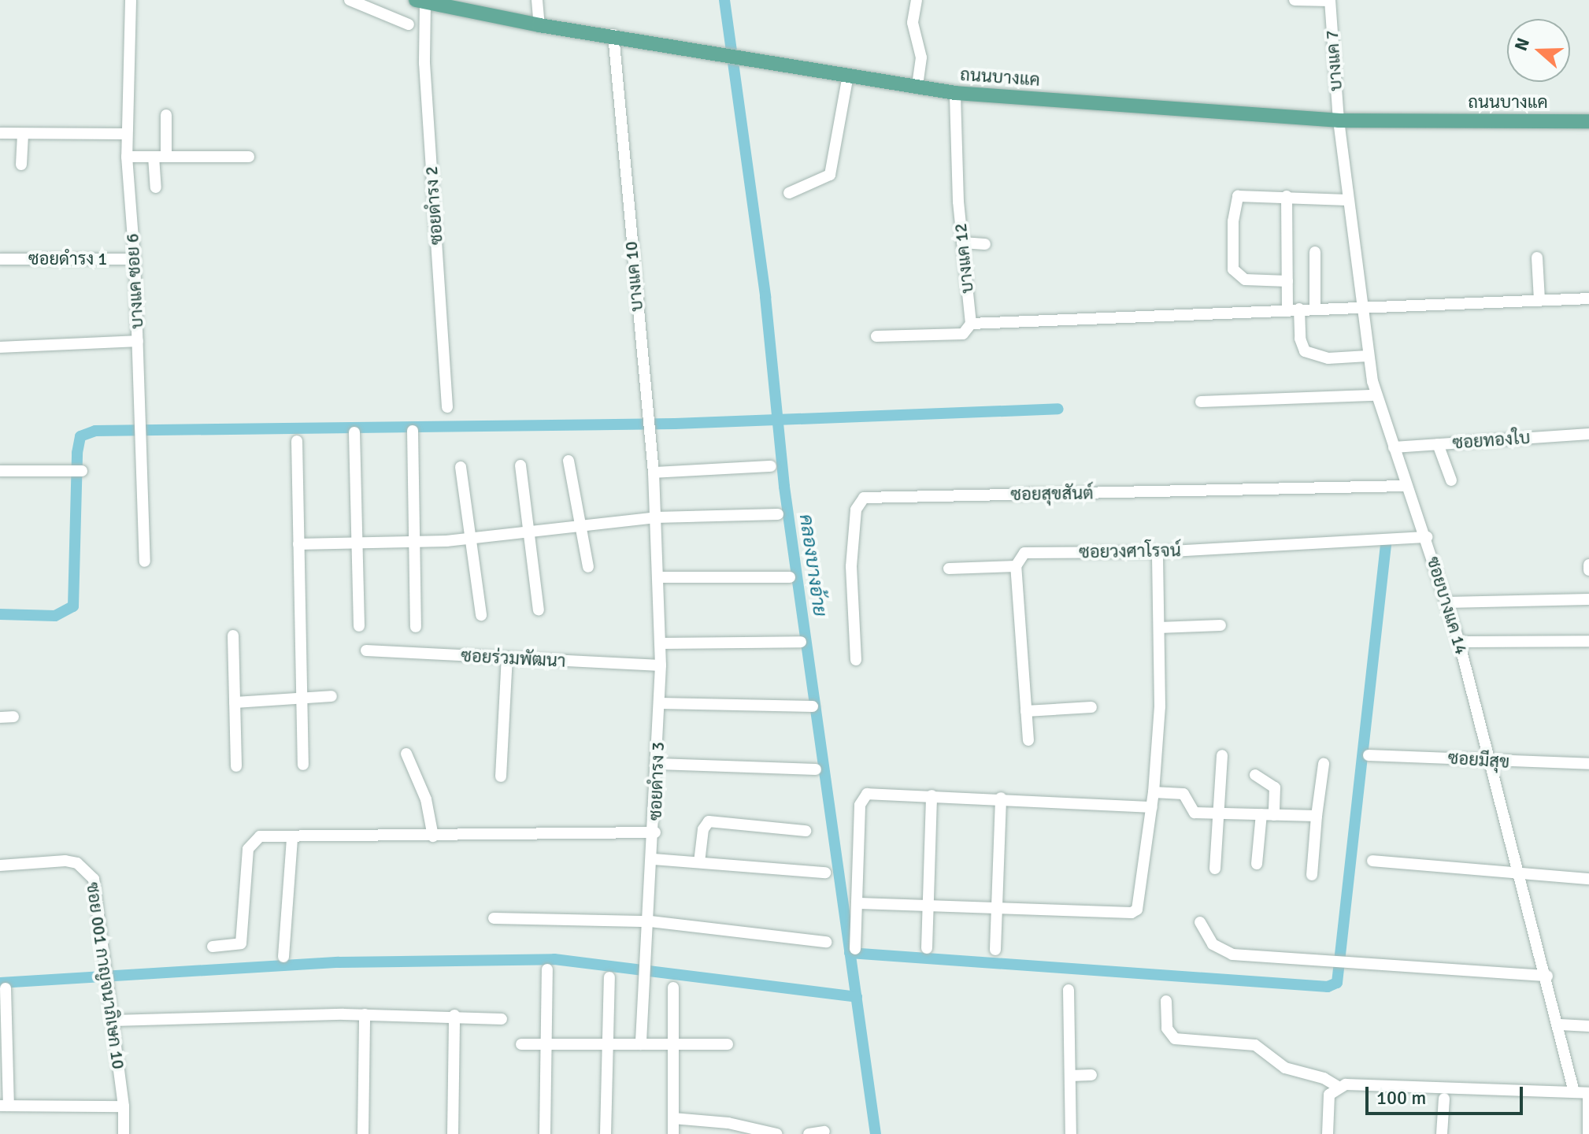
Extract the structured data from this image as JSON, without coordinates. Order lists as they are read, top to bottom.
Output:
{
  "streets": {
    "main road": ["ถนนบางแค"],
    "street": [
      "บางแค 7",
      "ซอยดำรง 2",
      "บางแค 12",
      "ซอยดำรง 1",
      "บางแค 10",
      "บางแค ซอย 6",
      "ซอยทองใบ",
      "ซอยสุขสันต์",
      "ซอยวงศาโรจน์",
      "ซอยบางแค 14",
      "ซอยร่วมพัฒนา",
      "ซอยมีสุข",
      "ซอยดำรง 3",
      "ซอย 001 กาญจนาภิเษก 10"
    ]
  },
  "crossings": [
    ["บางแค 7", "ถนนบางแค"],
    ["บางแค 7", "ซอยบางแค 14"],
    ["ถนนบางแค", "ซอยดำรง 2"],
    ["ถนนบางแค", "บางแค 12"],
    ["ถนนบางแค", "บางแค 10"],
    ["ถนนบางแค", "ซอยบางแค 14"],
    ["ซอยดำรง 1", "บางแค ซอย 6"],
    ["บางแค 10", "ซอยดำรง 3"],
    ["ซอยทองใบ", "ซอยบางแค 14"],
    ["ซอยสุขสันต์", "ซอยบางแค 14"],
    ["ซอยวงศาโรจน์", "ซอยบางแค 14"],
    ["ซอยบางแค 14", "ซอยมีสุข"],
    ["ซอยร่วมพัฒนา", "ซอยดำรง 3"]
  ],
  "water": ["คลองบางอ้าย"],
  "scale_bar": "100 m",
  "north": "left"
}
